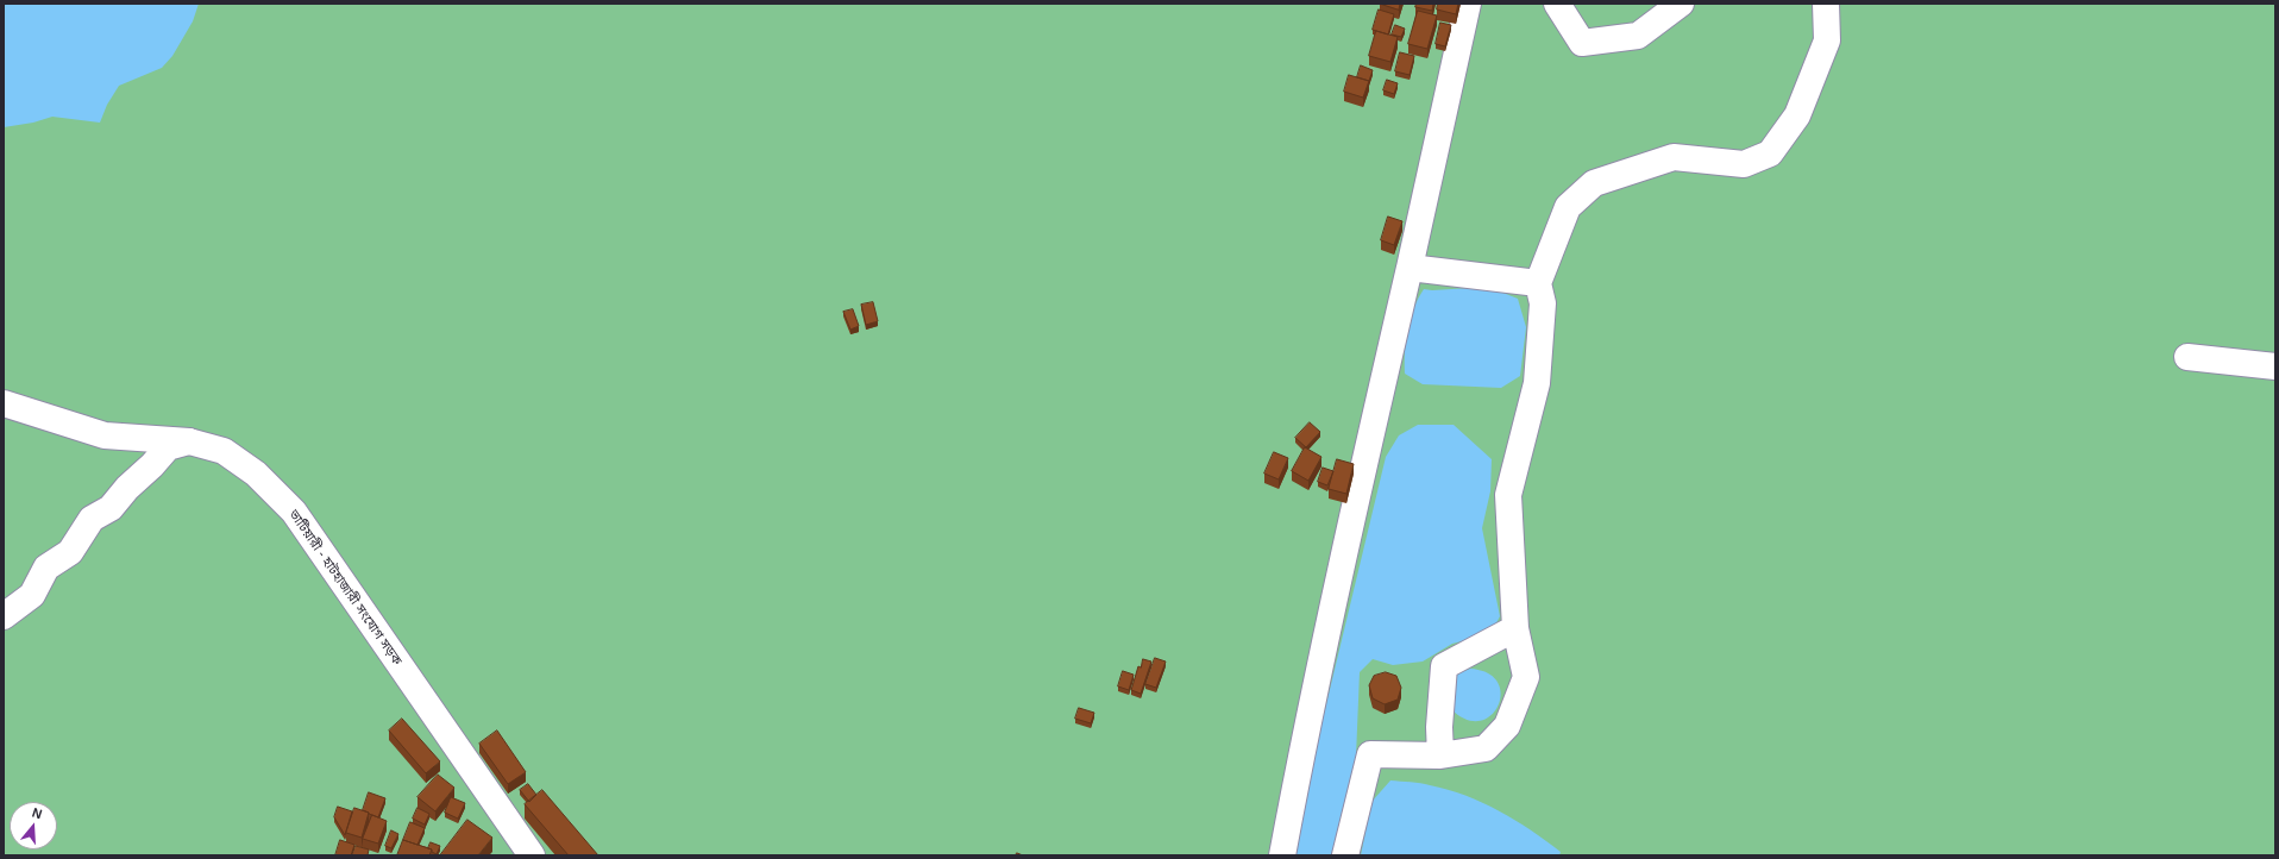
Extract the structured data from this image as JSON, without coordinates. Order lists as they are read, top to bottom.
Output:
{
  "streets": {
    "street": ["ভাটিয়ারী - হাটহাজারী সংযোগ সড়ক"]
  },
  "north": "top"
}
